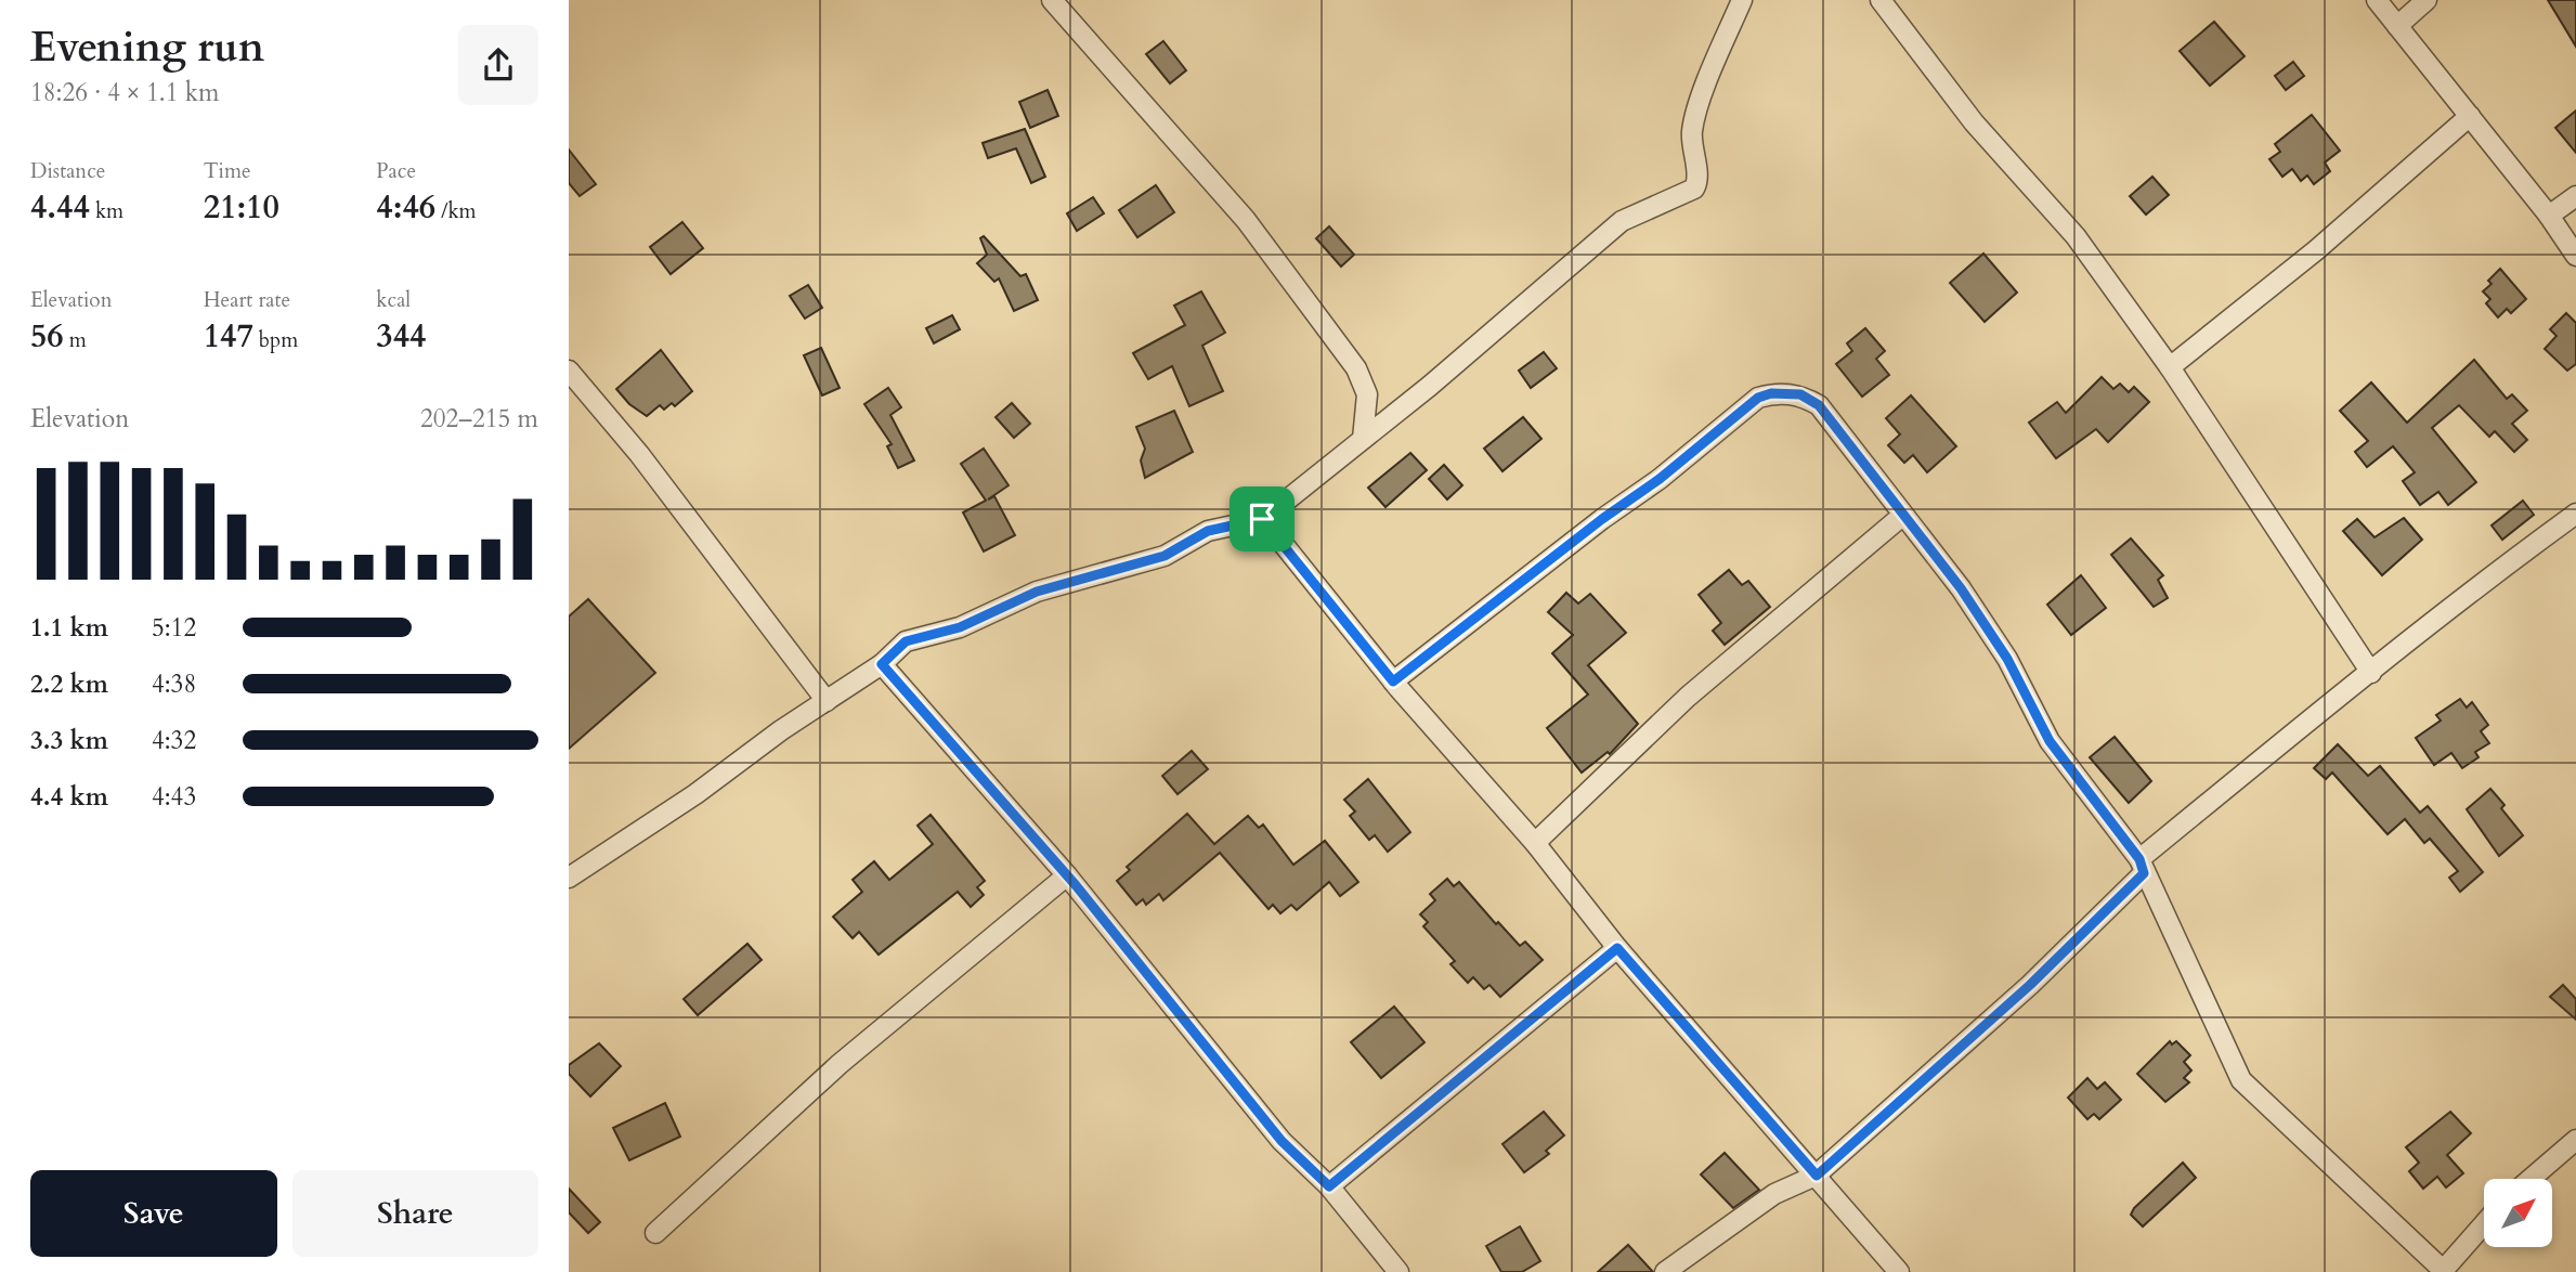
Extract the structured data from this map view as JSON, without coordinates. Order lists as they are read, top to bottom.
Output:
{
  "north": "top right",
  "page": {
    "heading": ["Evening run", "18:26 · 4 × 1.1 km"],
    "stats": [
      ["Distance", "4.44 km"],
      ["Time", "21:10"],
      ["Pace", "4:46 /km"],
      ["Elevation", "56 m"],
      ["Heart rate", "147 bpm"],
      ["kcal", "344"]
    ],
    "chart": ["Elevation", "202–215 m"],
    "list": [
      {
        "name": "1.1 km",
        "note": "5:12"
      },
      {
        "name": "2.2 km",
        "note": "4:38"
      },
      {
        "name": "3.3 km",
        "note": "4:32"
      },
      {
        "name": "4.4 km",
        "note": "4:43"
      }
    ],
    "buttons": ["Save", "Share"]
  }
}
